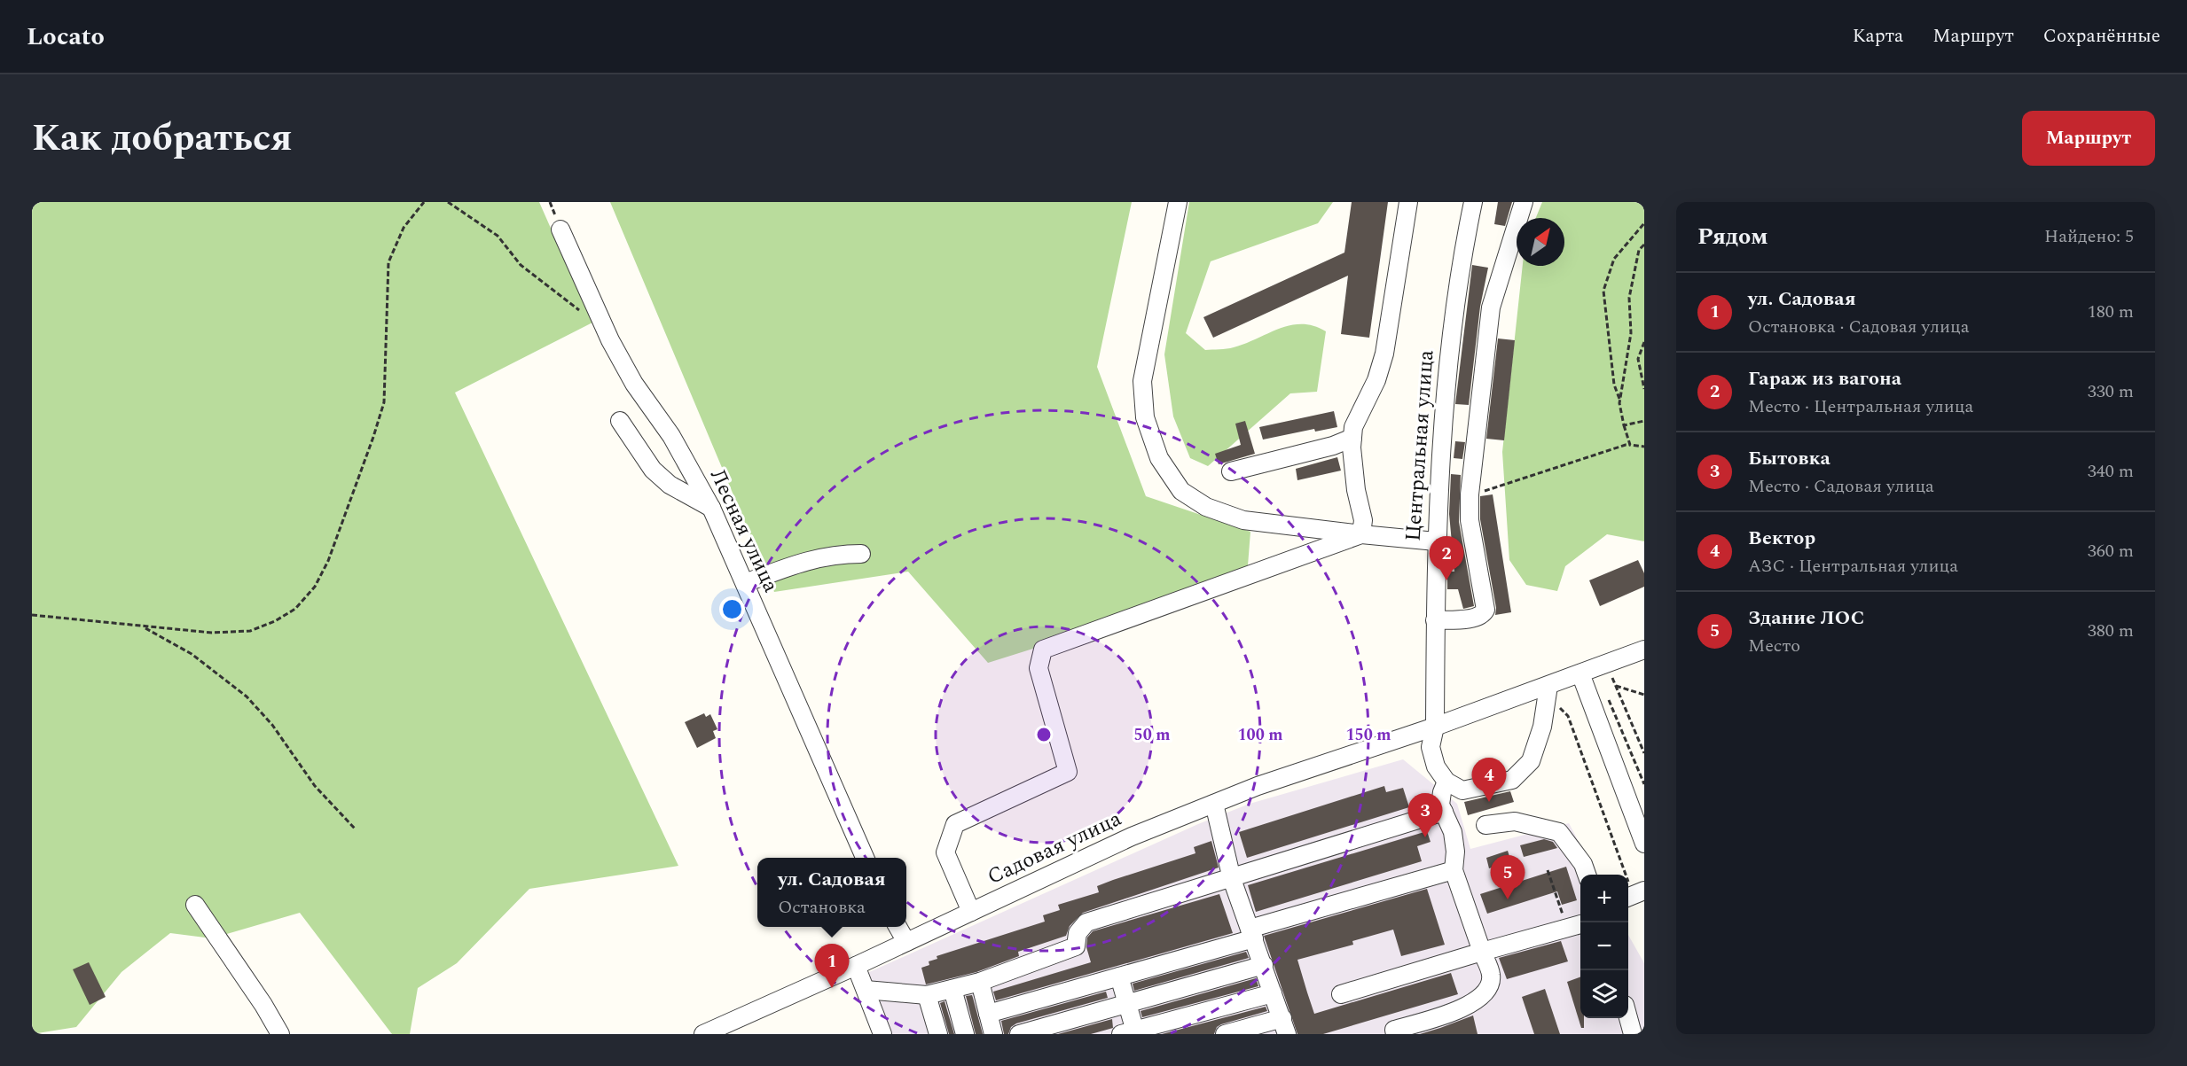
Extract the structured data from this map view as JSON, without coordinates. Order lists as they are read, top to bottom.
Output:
{
  "streets": {
    "street": ["Центральная улица", "Лесная улица", "Садовая улица"]
  },
  "crossings": [
    ["Центральная улица", "Садовая улица"]
  ],
  "north": "top right",
  "page": {
    "header": "Locato",
    "nav": ["Карта", "Маршрут", "Сохранённые"],
    "title": "Как добраться",
    "buttons": "Маршрут",
    "heading": ["Рядом", "Найдено: 5"],
    "list": [
      {
        "mark": "1",
        "name": "ул. Садовая",
        "note": "Остановка · Садовая улица",
        "value": "180 m"
      },
      {
        "mark": "2",
        "name": "Гараж из вагона",
        "note": "Место · Центральная улица",
        "value": "330 m"
      },
      {
        "mark": "3",
        "name": "Бытовка",
        "note": "Место · Садовая улица",
        "value": "340 m"
      },
      {
        "mark": "4",
        "name": "Вектор",
        "note": "АЗС · Центральная улица",
        "value": "360 m"
      },
      {
        "mark": "5",
        "name": "Здание ЛОС",
        "note": "Место",
        "value": "380 m"
      }
    ],
    "pins": [
      "2",
      "4",
      "3",
      "5",
      "1"
    ],
    "popup": ["ул. Садовая", "Остановка"],
    "map_buttons": ["+", "−"]
  },
  "rings": ["50 m", "100 m", "150 m"]
}
